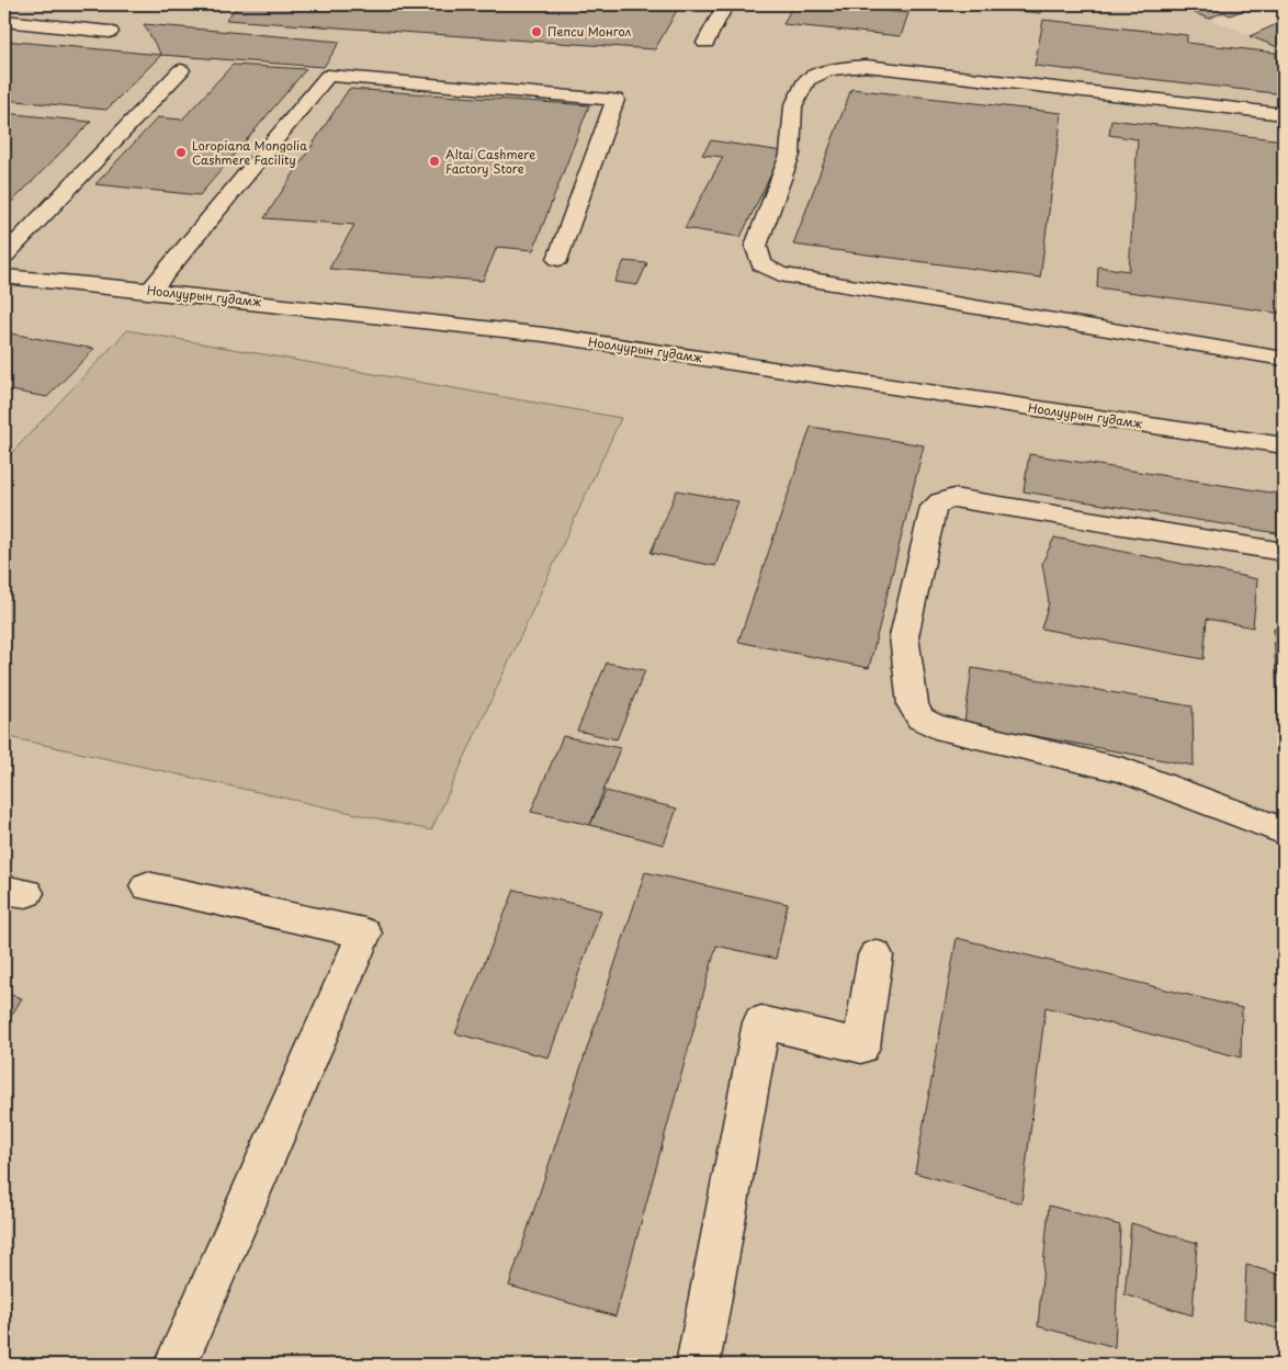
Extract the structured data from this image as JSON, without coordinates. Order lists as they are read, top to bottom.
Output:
{
  "streets": {
    "street": ["Ноолуурын гудамж"]
  },
  "places": ["Пепси Монгол", "Loropiana Mongolia Cashmere Facility", "Altai Cashmere Factory Store"]
}
